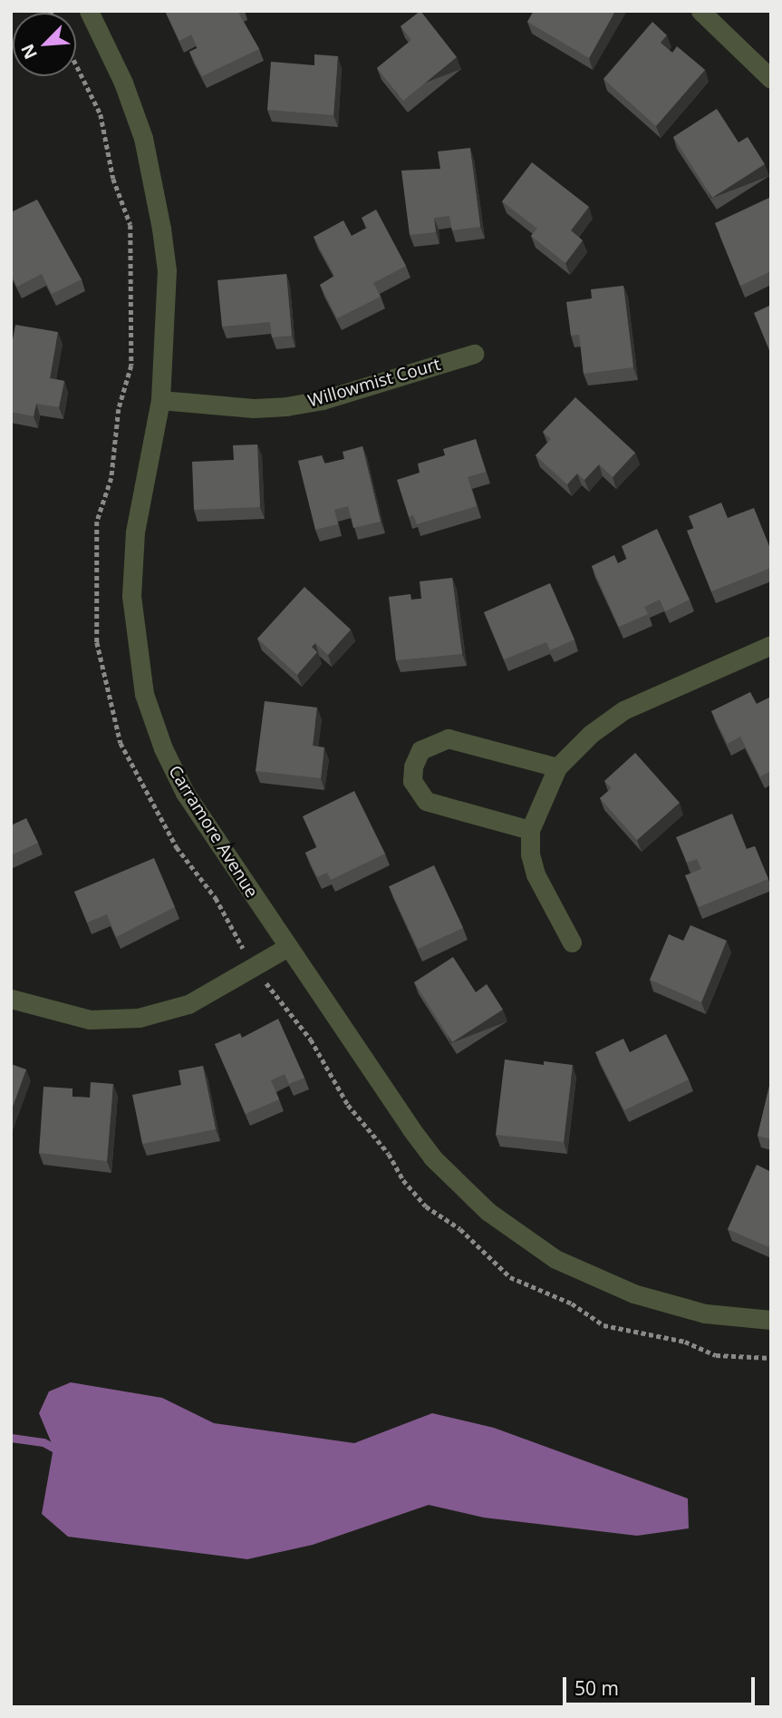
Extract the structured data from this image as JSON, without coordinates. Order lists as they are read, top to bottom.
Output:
{
  "streets": {
    "street": ["Willowmist Court", "Carramore Avenue"]
  },
  "crossings": [
    ["Willowmist Court", "Carramore Avenue"]
  ],
  "scale_bar": "50 m",
  "north": "bottom left"
}
